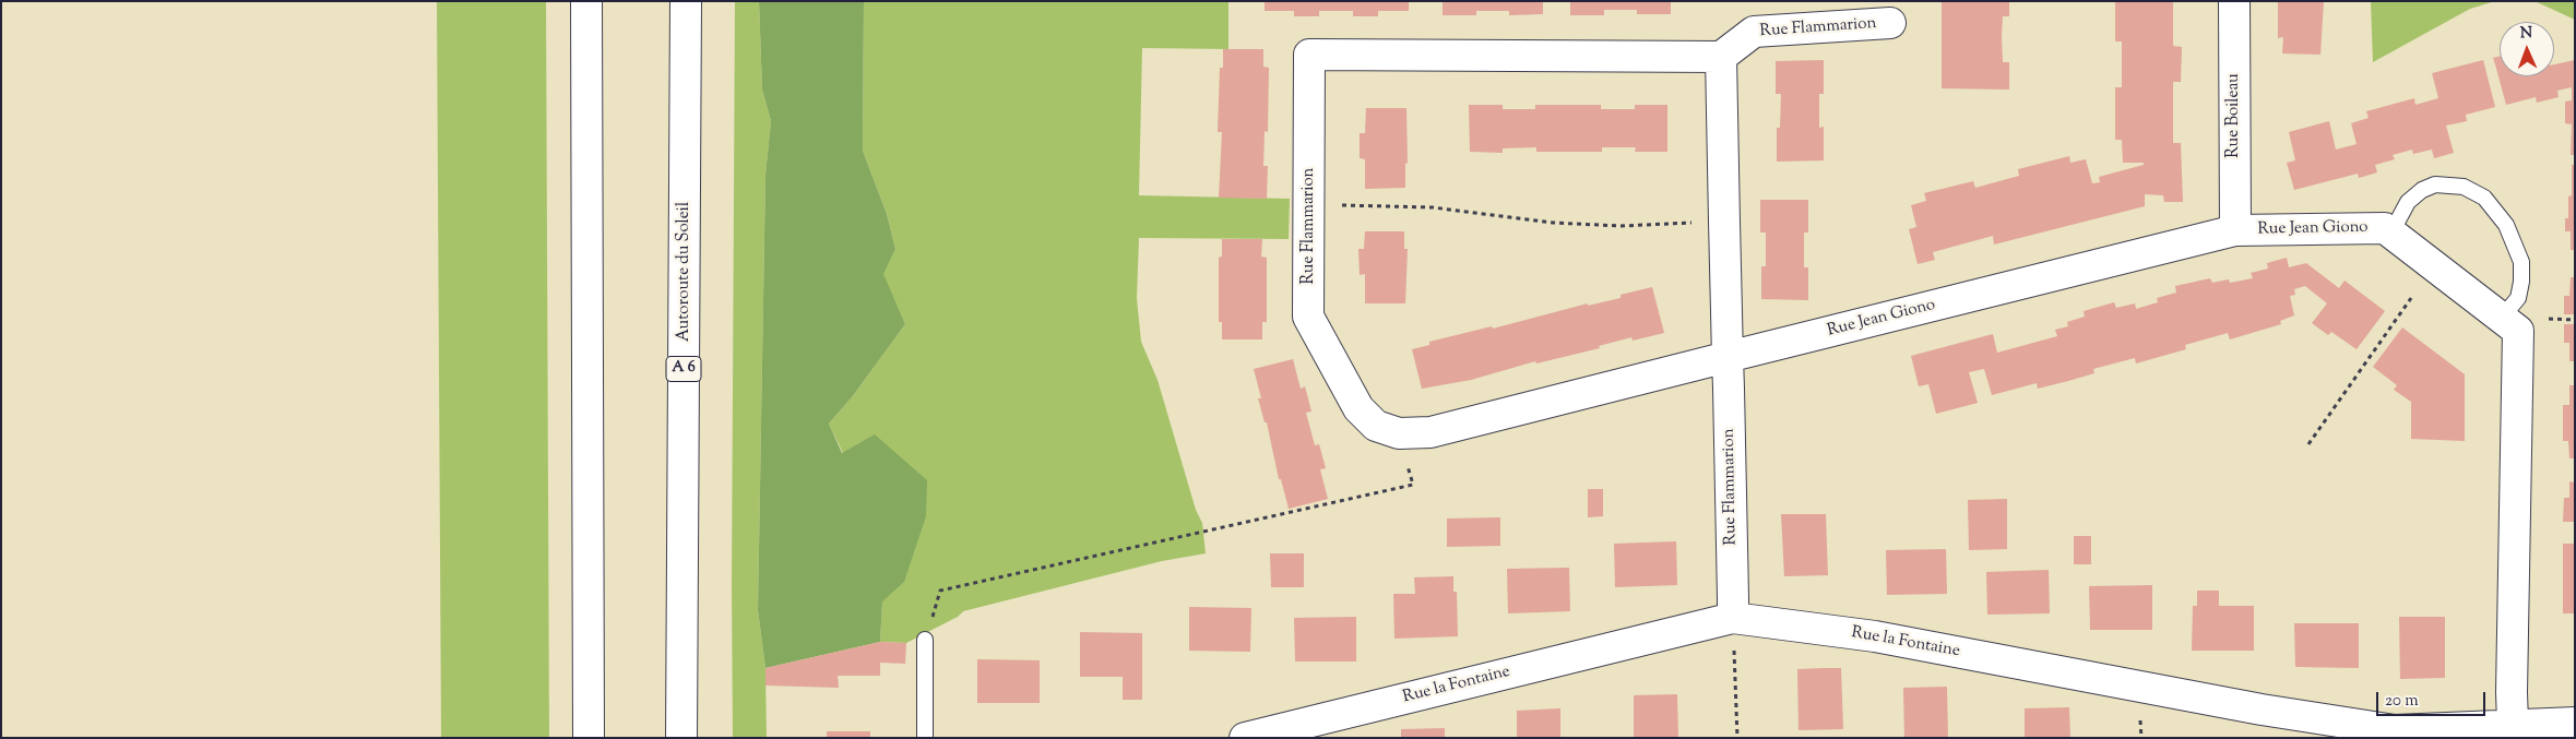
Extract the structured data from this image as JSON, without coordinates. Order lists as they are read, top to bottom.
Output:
{
  "streets": {
    "main road": [
      "Rue Flammarion",
      "Rue Boileau",
      "Rue Jean Giono",
      "Autoroute du Soleil",
      "A 6",
      "Rue la Fontaine"
    ]
  },
  "crossings": [
    ["Rue Flammarion", "Rue Jean Giono"],
    ["Rue Flammarion", "Rue la Fontaine"],
    ["Rue Boileau", "Rue Jean Giono"],
    ["Rue Jean Giono", "Rue la Fontaine"]
  ],
  "scale_bar": "20 m",
  "north": "top"
}
